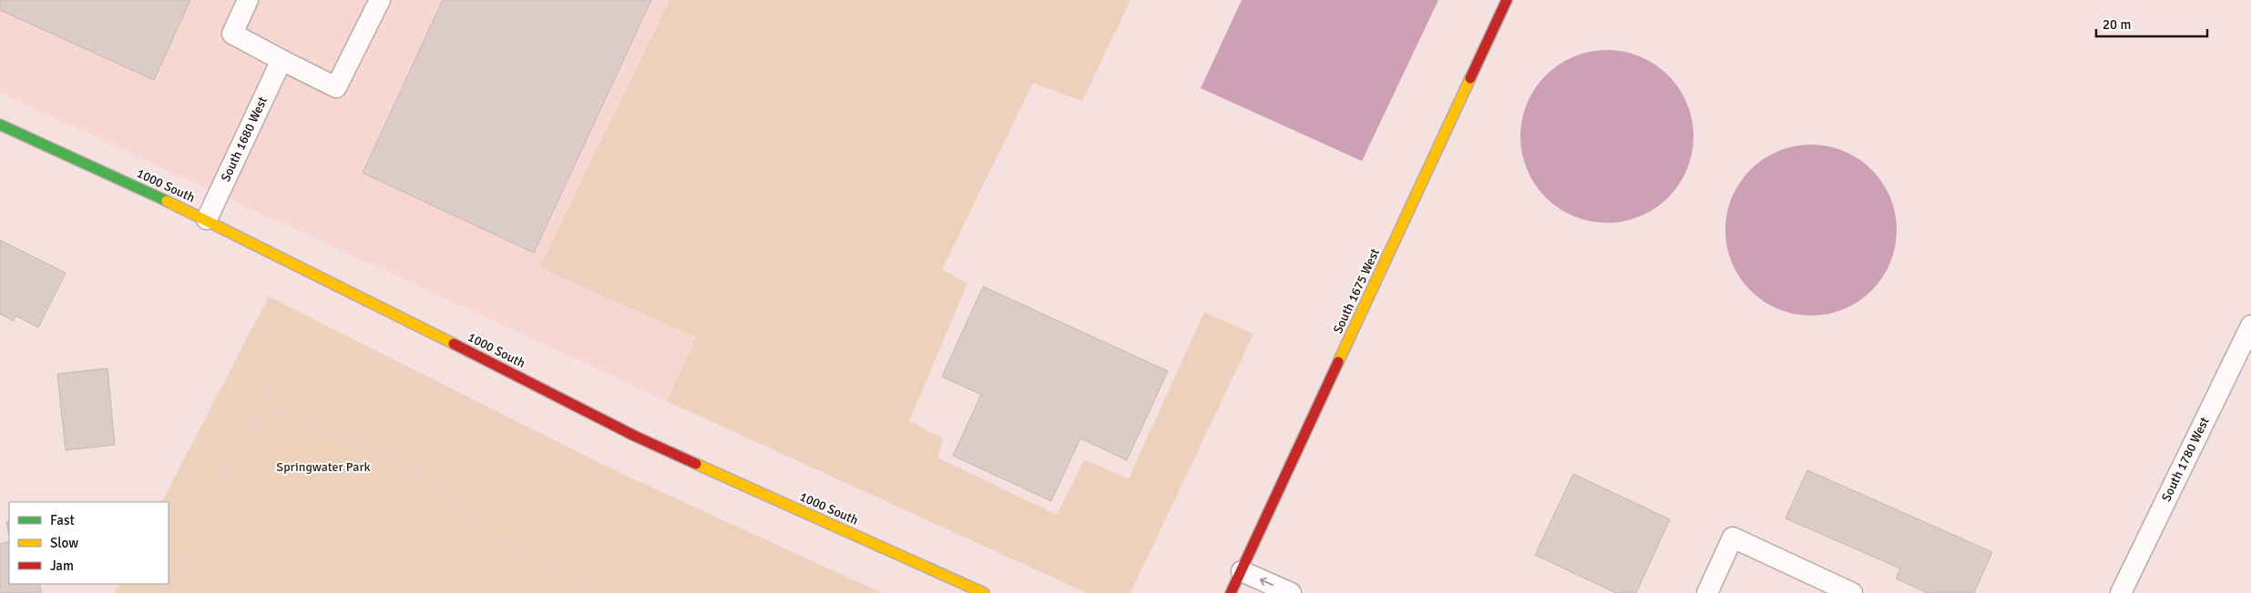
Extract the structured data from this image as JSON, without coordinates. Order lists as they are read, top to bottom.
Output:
{
  "streets": {
    "street": ["1000 South", "South 1675 West"],
    "lane": ["South 1680 West", "South 1780 West"]
  },
  "crossings": [
    ["South 1680 West", "1000 South"]
  ],
  "parks": ["Springwater Park"],
  "legend": ["Fast", "Slow", "Jam"],
  "scale_bar": "20 m"
}
